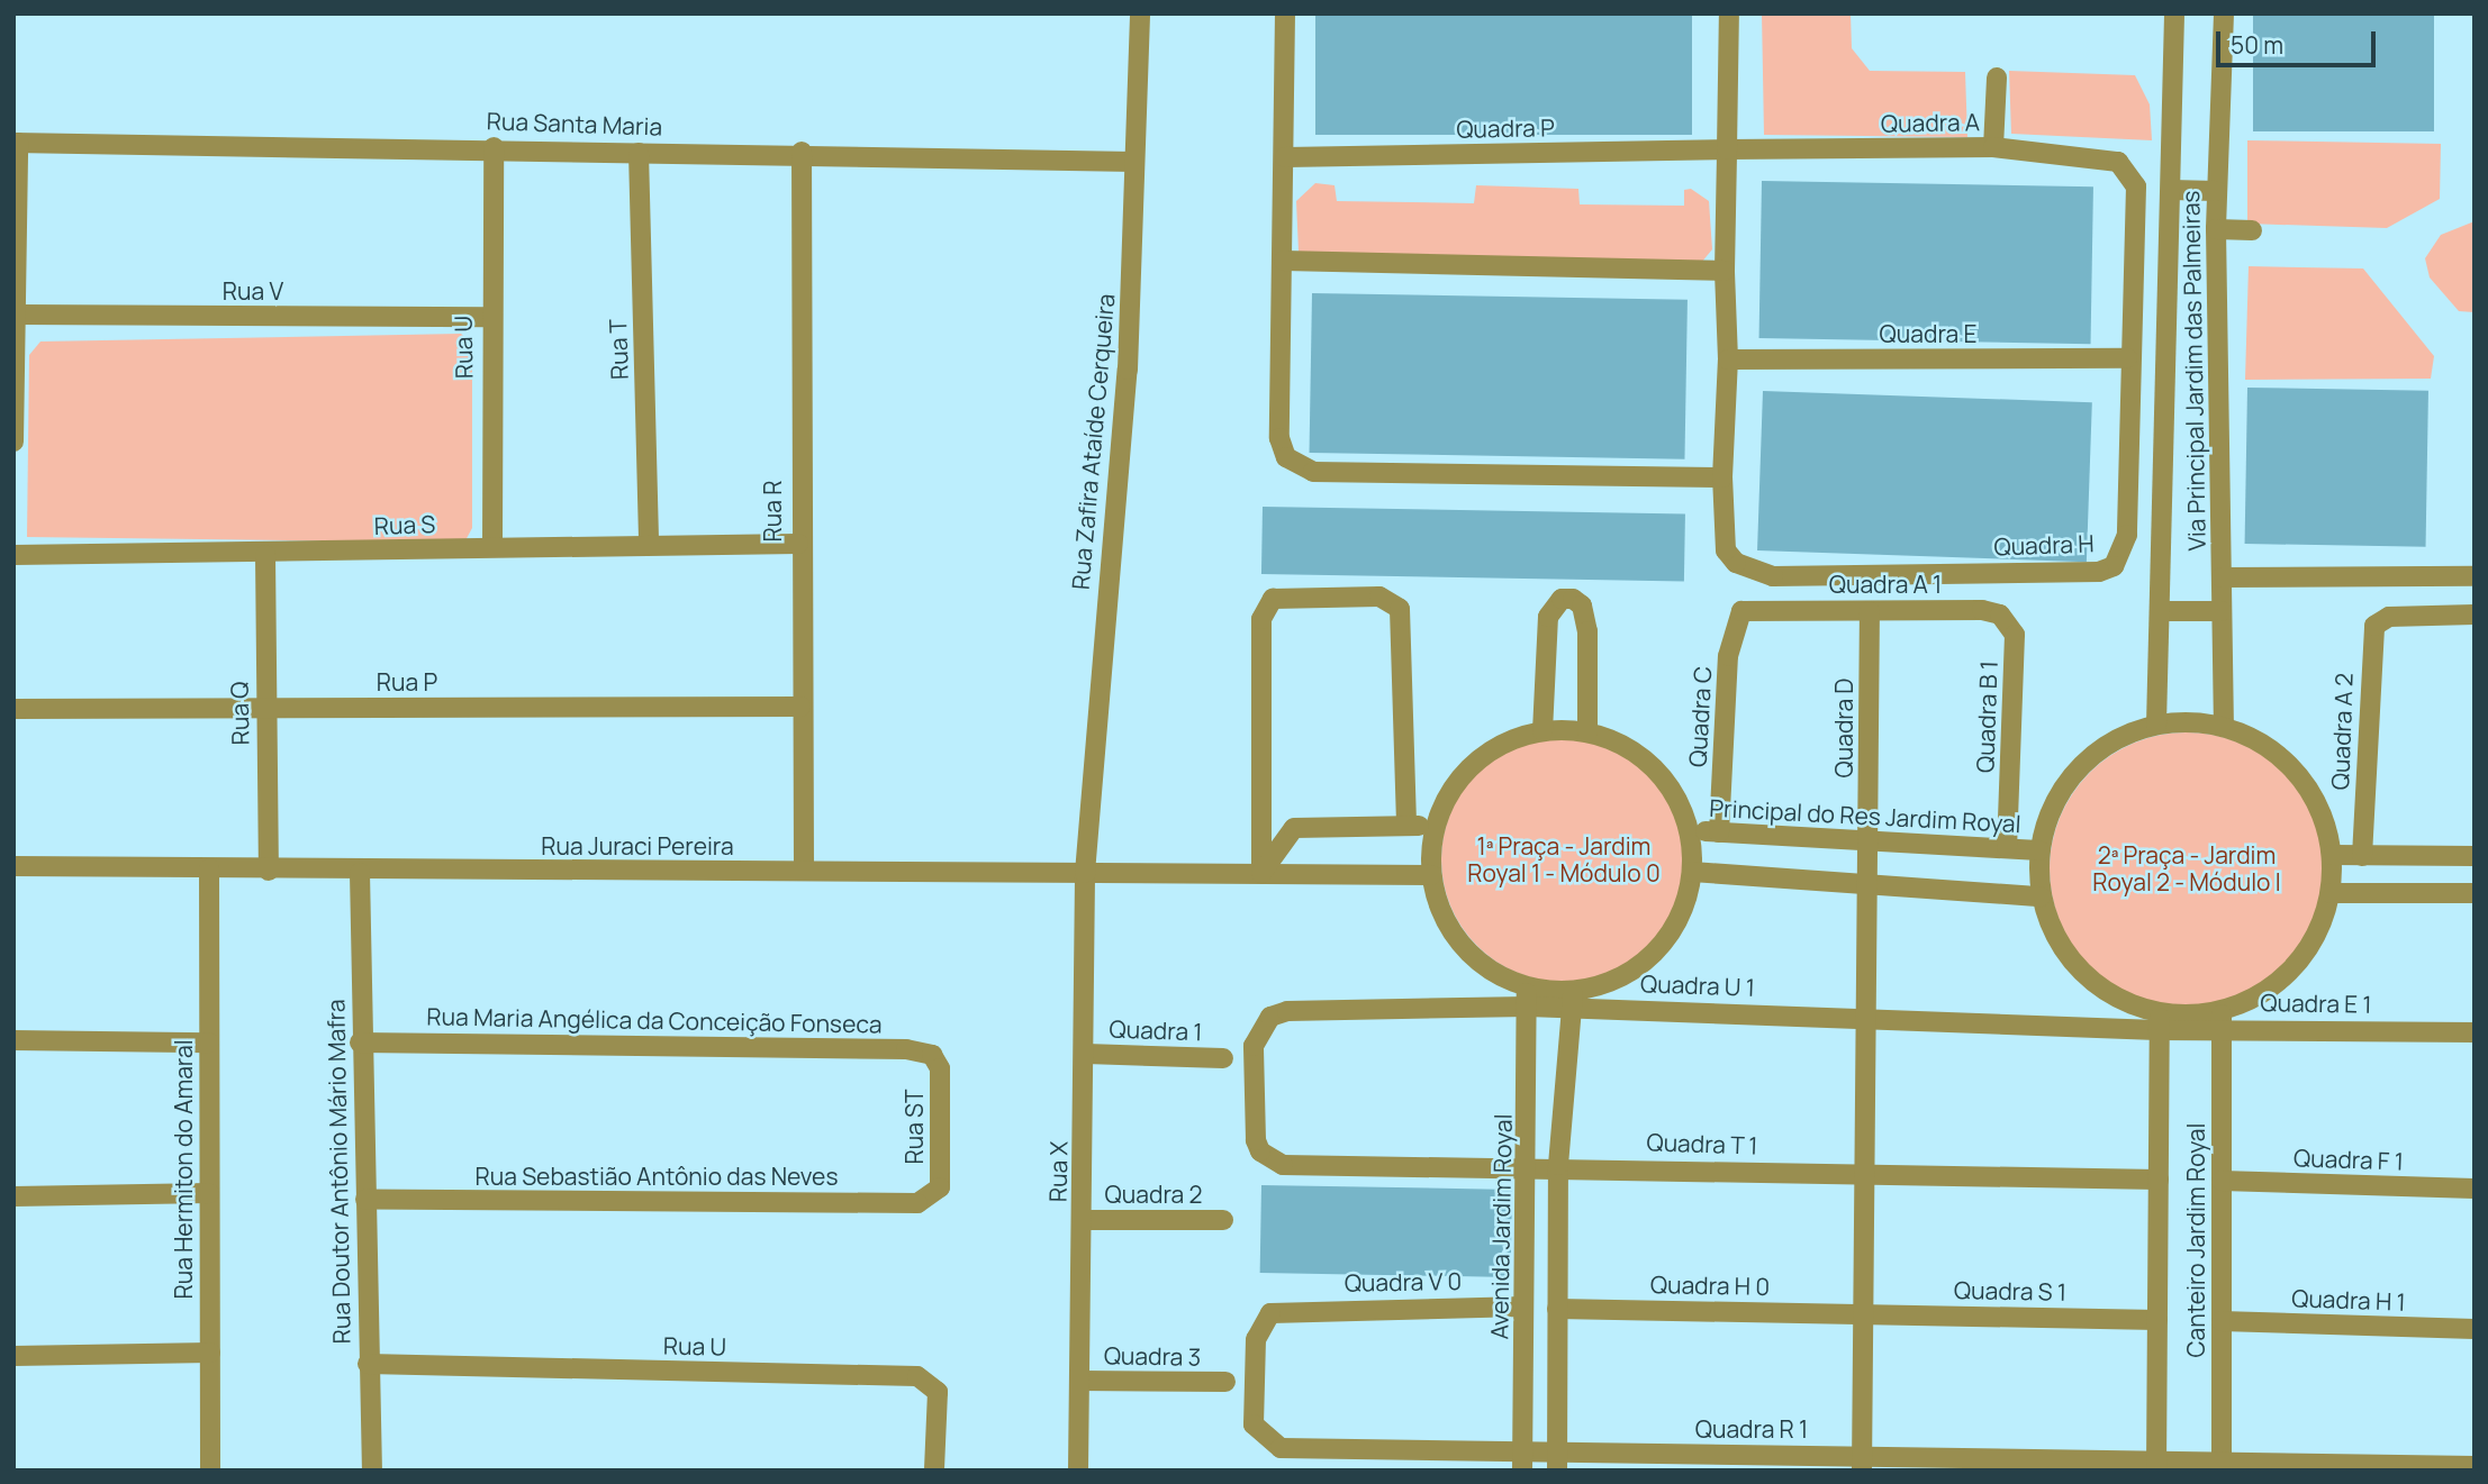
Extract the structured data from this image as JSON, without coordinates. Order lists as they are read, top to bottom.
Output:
{
  "streets": {
    "street": [
      "Quadra A",
      "Rua Santa Maria",
      "Quadra P",
      "Rua V",
      "Quadra E",
      "Rua U",
      "Rua T",
      "Via Principal Jardim das Palmeiras",
      "Rua Zafira Ataíde Cerqueira",
      "Rua R",
      "Rua S",
      "Quadra H",
      "Quadra A 1",
      "Rua P",
      "Rua Q",
      "Quadra C",
      "Quadra B 1",
      "Quadra D",
      "Quadra A 2",
      "Principal do Res Jardim Royal",
      "Rua Juraci Pereira",
      "Quadra U 1",
      "Quadra E 1",
      "Rua Maria Angélica da Conceição Fonseca",
      "Quadra 1",
      "Rua ST",
      "Quadra T 1",
      "Quadra F 1",
      "Rua Hermiton do Amaral",
      "Rua Doutor Antônio Mário Mafra",
      "Rua X",
      "Rua Sebastião Antônio das Neves",
      "Quadra 2",
      "Avenida Jardim Royal",
      "Canteiro Jardim Royal",
      "Quadra V 0",
      "Quadra H 0",
      "Quadra S 1",
      "Quadra H 1",
      "Quadra 3",
      "Quadra R 1"
    ]
  },
  "crossings": [
    ["Quadra A", "Quadra P"],
    ["Quadra A", "Quadra H"],
    ["Rua Santa Maria", "Rua U"],
    ["Rua Santa Maria", "Rua T"],
    ["Rua Santa Maria", "Rua Zafira Ataíde Cerqueira"],
    ["Rua Santa Maria", "Rua R"],
    ["Rua V", "Rua U"],
    ["Quadra E", "Quadra H"],
    ["Rua U", "Rua S"],
    ["Rua U", "Rua Doutor Antônio Mário Mafra"],
    ["Rua T", "Rua S"],
    ["Rua Zafira Ataíde Cerqueira", "Rua Juraci Pereira"],
    ["Rua Zafira Ataíde Cerqueira", "Rua X"],
    ["Rua R", "Rua S"],
    ["Rua R", "Rua P"],
    ["Rua R", "Rua Juraci Pereira"],
    ["Rua S", "Rua Q"],
    ["Quadra A 1", "Quadra C"],
    ["Quadra A 1", "Quadra B 1"],
    ["Quadra A 1", "Quadra D"],
    ["Rua P", "Rua Q"],
    ["Rua Q", "Rua Juraci Pereira"],
    ["Quadra C", "Principal do Res Jardim Royal"],
    ["Quadra B 1", "Principal do Res Jardim Royal"],
    ["Quadra D", "Principal do Res Jardim Royal"],
    ["Quadra D", "Quadra U 1"],
    ["Quadra D", "Quadra T 1"],
    ["Quadra D", "Quadra H 0"],
    ["Quadra D", "Quadra S 1"],
    ["Quadra D", "Quadra R 1"],
    ["Principal do Res Jardim Royal", "Rua Juraci Pereira"],
    ["Principal do Res Jardim Royal", "Quadra U 1"],
    ["Principal do Res Jardim Royal", "Avenida Jardim Royal"],
    ["Rua Juraci Pereira", "Quadra U 1"],
    ["Rua Juraci Pereira", "Rua Hermiton do Amaral"],
    ["Rua Juraci Pereira", "Rua Doutor Antônio Mário Mafra"],
    ["Rua Juraci Pereira", "Rua X"],
    ["Rua Juraci Pereira", "Avenida Jardim Royal"],
    ["Quadra U 1", "Quadra E 1"],
    ["Quadra U 1", "Quadra T 1"],
    ["Quadra U 1", "Avenida Jardim Royal"],
    ["Quadra U 1", "Canteiro Jardim Royal"],
    ["Quadra E 1", "Canteiro Jardim Royal"],
    ["Rua Maria Angélica da Conceição Fonseca", "Rua ST"],
    ["Rua Maria Angélica da Conceição Fonseca", "Rua Doutor Antônio Mário Mafra"],
    ["Quadra 1", "Rua X"],
    ["Rua ST", "Rua Sebastião Antônio das Neves"],
    ["Quadra T 1", "Avenida Jardim Royal"],
    ["Quadra T 1", "Canteiro Jardim Royal"],
    ["Quadra F 1", "Canteiro Jardim Royal"],
    ["Rua Doutor Antônio Mário Mafra", "Rua Sebastião Antônio das Neves"],
    ["Rua X", "Quadra 2"],
    ["Rua X", "Quadra 3"],
    ["Avenida Jardim Royal", "Quadra V 0"],
    ["Avenida Jardim Royal", "Quadra R 1"],
    ["Canteiro Jardim Royal", "Quadra S 1"],
    ["Canteiro Jardim Royal", "Quadra H 1"],
    ["Canteiro Jardim Royal", "Quadra R 1"],
    ["Quadra V 0", "Quadra R 1"],
    ["Quadra H 0", "Quadra S 1"]
  ],
  "parks": ["1ª Praça - Jardim Royal 1 - Módulo 0", "2ª Praça - Jardim Royal 2 - Módulo I"],
  "scale_bar": "50 m"
}
